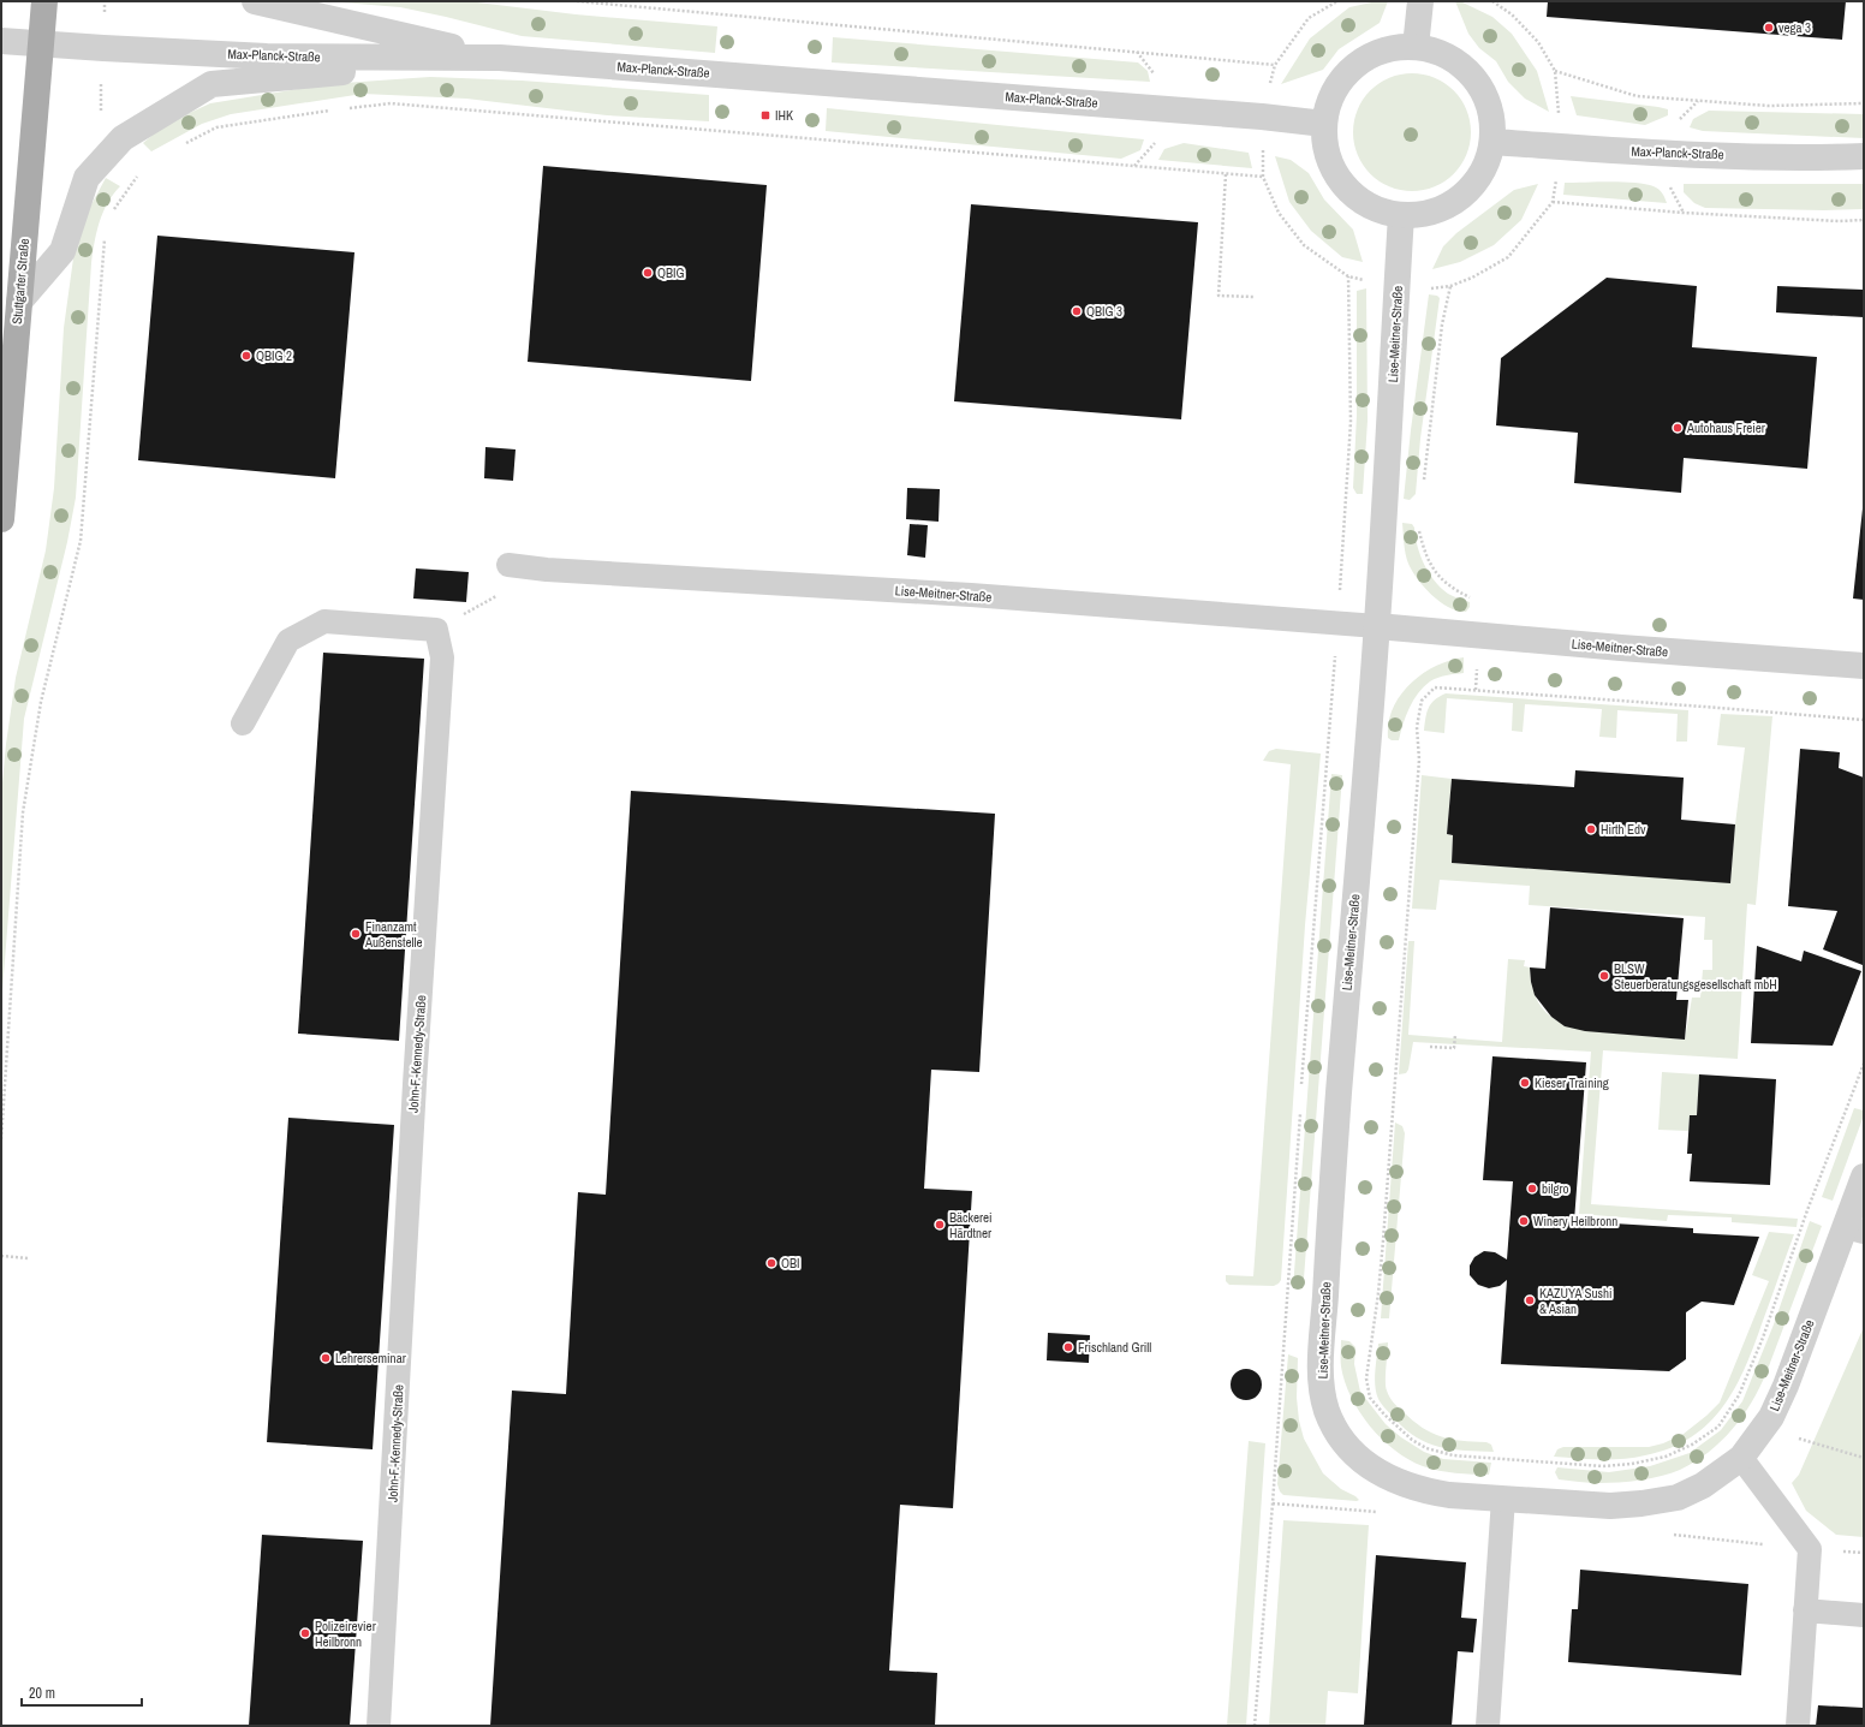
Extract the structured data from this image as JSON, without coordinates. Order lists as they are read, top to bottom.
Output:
{
  "streets": {
    "main road": ["Stuttgarter Straße"],
    "street": ["Max-Planck-Straße", "Lise-Meitner-Straße"],
    "lane": ["John-F.-Kennedy-Straße"]
  },
  "crossings": [
    ["Max-Planck-Straße", "Stuttgarter Straße"],
    ["Max-Planck-Straße", "Lise-Meitner-Straße"]
  ],
  "places": {
    "other": [
      "vega 3",
      "QBIG",
      "QBIG 3",
      "QBIG 2",
      "Autohaus Freier",
      "Hirth Edv",
      "Finanzamt Außenstelle",
      "BLSW Steuerberatungsgesellschaft mbH",
      "Kieser Training",
      "bilgro",
      "Winery Heilbronn",
      "Bäckerei Härdtner",
      "OBI",
      "KAZUYA Sushi & Asian",
      "Frischland Grill",
      "Lehrerseminar",
      "Polizeirevier Heilbronn"
    ],
    "transit": ["IHK"]
  },
  "scale_bar": "20 m"
}
